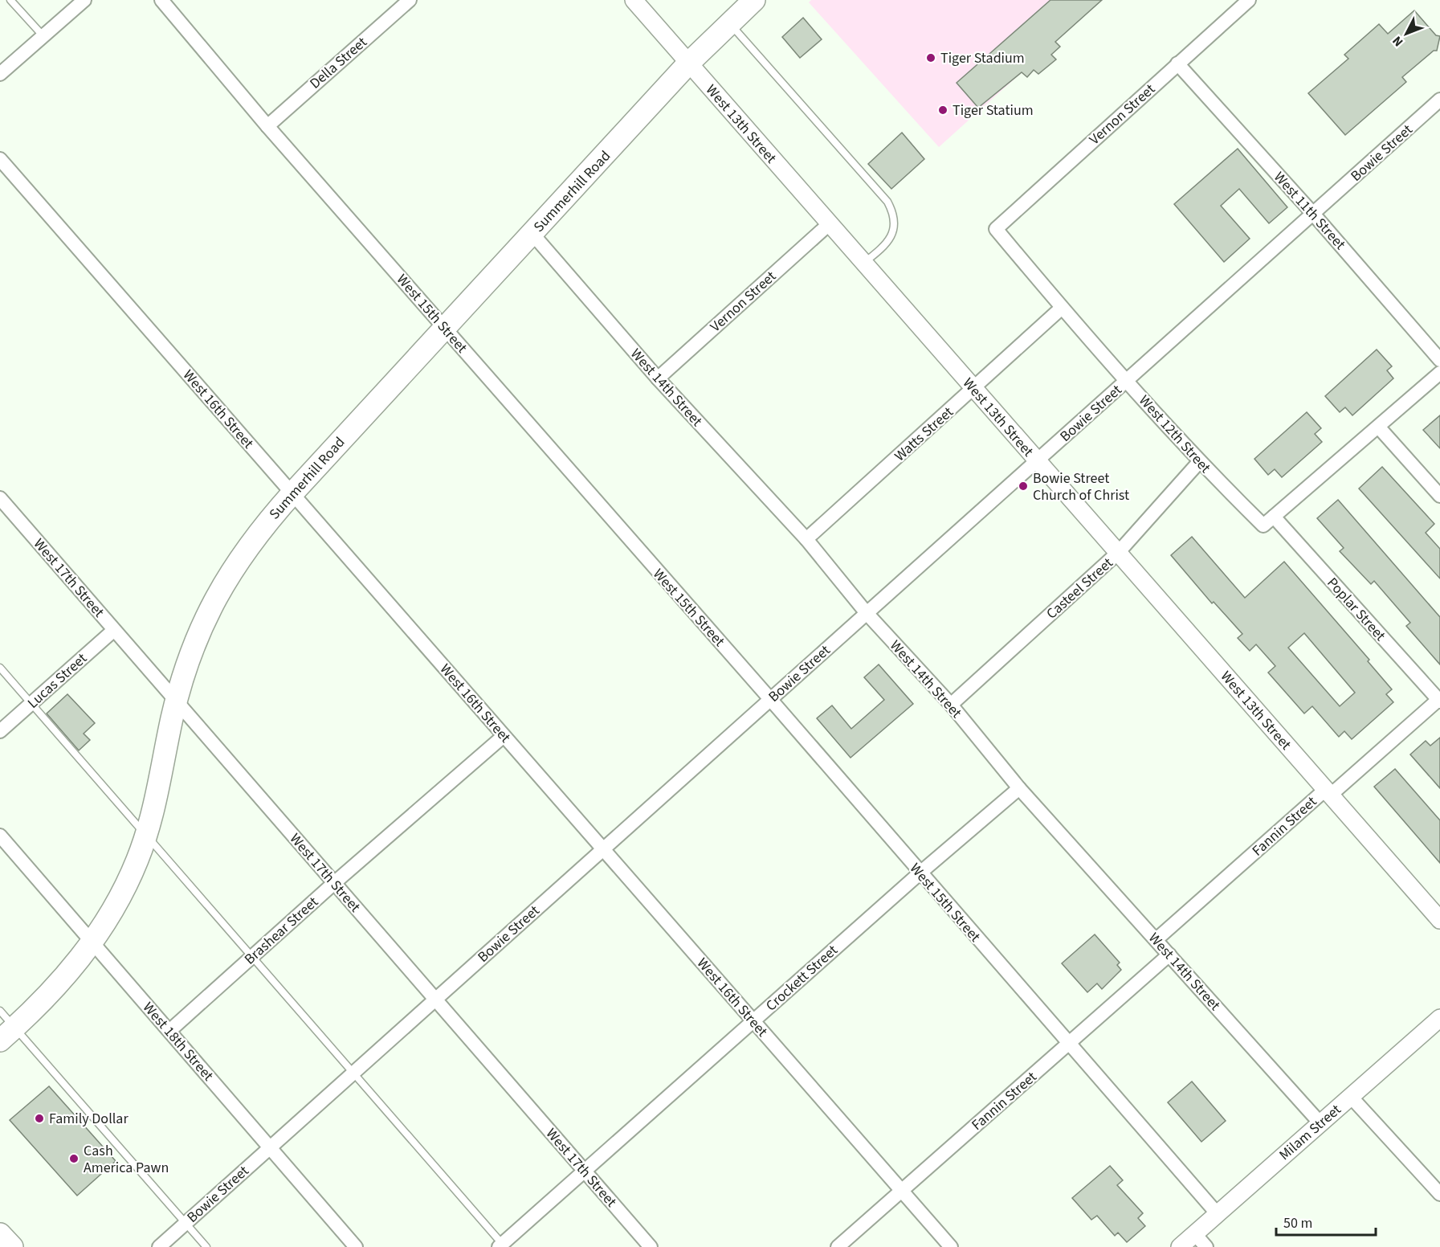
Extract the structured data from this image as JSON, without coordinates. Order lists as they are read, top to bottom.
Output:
{
  "streets": {
    "main road": ["Summerhill Road"],
    "street": [
      "Della Street",
      "Vernon Street",
      "West 13th Street",
      "Bowie Street",
      "West 11th Street",
      "West 15th Street",
      "West 14th Street",
      "West 16th Street",
      "Watts Street",
      "West 12th Street",
      "West 17th Street",
      "Casteel Street",
      "Poplar Street",
      "Lucas Street",
      "Fannin Street",
      "Brashear Street",
      "Crockett Street",
      "West 18th Street",
      "Milam Street"
    ]
  },
  "crossings": [
    ["Della Street", "West 15th Street"],
    ["Vernon Street", "West 13th Street"],
    ["Vernon Street", "West 11th Street"],
    ["Vernon Street", "West 14th Street"],
    ["Vernon Street", "West 12th Street"],
    ["West 13th Street", "Bowie Street"],
    ["West 13th Street", "Summerhill Road"],
    ["West 13th Street", "Watts Street"],
    ["West 13th Street", "Casteel Street"],
    ["West 13th Street", "Fannin Street"],
    ["Bowie Street", "West 11th Street"],
    ["Bowie Street", "West 15th Street"],
    ["Bowie Street", "West 14th Street"],
    ["Bowie Street", "West 16th Street"],
    ["Bowie Street", "West 12th Street"],
    ["Bowie Street", "West 17th Street"],
    ["Bowie Street", "West 18th Street"],
    ["Summerhill Road", "West 15th Street"],
    ["Summerhill Road", "West 14th Street"],
    ["Summerhill Road", "West 16th Street"],
    ["Summerhill Road", "West 17th Street"],
    ["Summerhill Road", "West 18th Street"],
    ["West 15th Street", "Fannin Street"],
    ["West 15th Street", "Crockett Street"],
    ["West 15th Street", "Milam Street"],
    ["West 14th Street", "Watts Street"],
    ["West 14th Street", "Casteel Street"],
    ["West 14th Street", "Fannin Street"],
    ["West 14th Street", "Crockett Street"],
    ["West 14th Street", "Milam Street"],
    ["West 16th Street", "Fannin Street"],
    ["West 16th Street", "Brashear Street"],
    ["West 16th Street", "Crockett Street"],
    ["Watts Street", "West 12th Street"],
    ["West 12th Street", "Casteel Street"],
    ["West 12th Street", "Poplar Street"],
    ["West 17th Street", "Lucas Street"],
    ["West 17th Street", "Brashear Street"],
    ["West 17th Street", "Crockett Street"],
    ["Poplar Street", "Fannin Street"],
    ["Brashear Street", "West 18th Street"]
  ],
  "places": [
    "Tiger Stadium",
    "Tiger Statium",
    "Bowie Street Church of Christ",
    "Family Dollar",
    "Cash America Pawn"
  ],
  "scale_bar": "50 m",
  "north": "bottom left"
}
